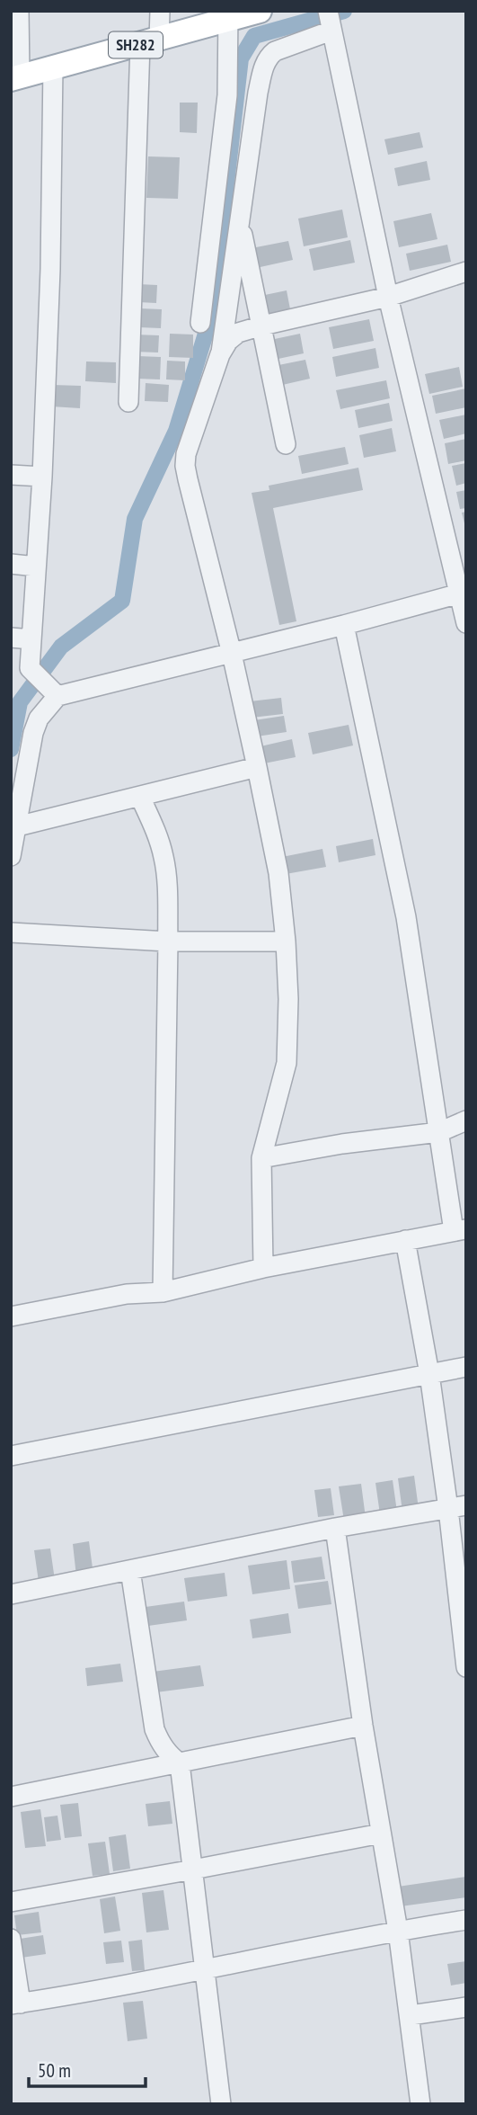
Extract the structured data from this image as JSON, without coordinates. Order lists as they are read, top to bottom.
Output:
{
  "streets": {
    "main road": ["SH282"]
  },
  "scale_bar": "50 m"
}
